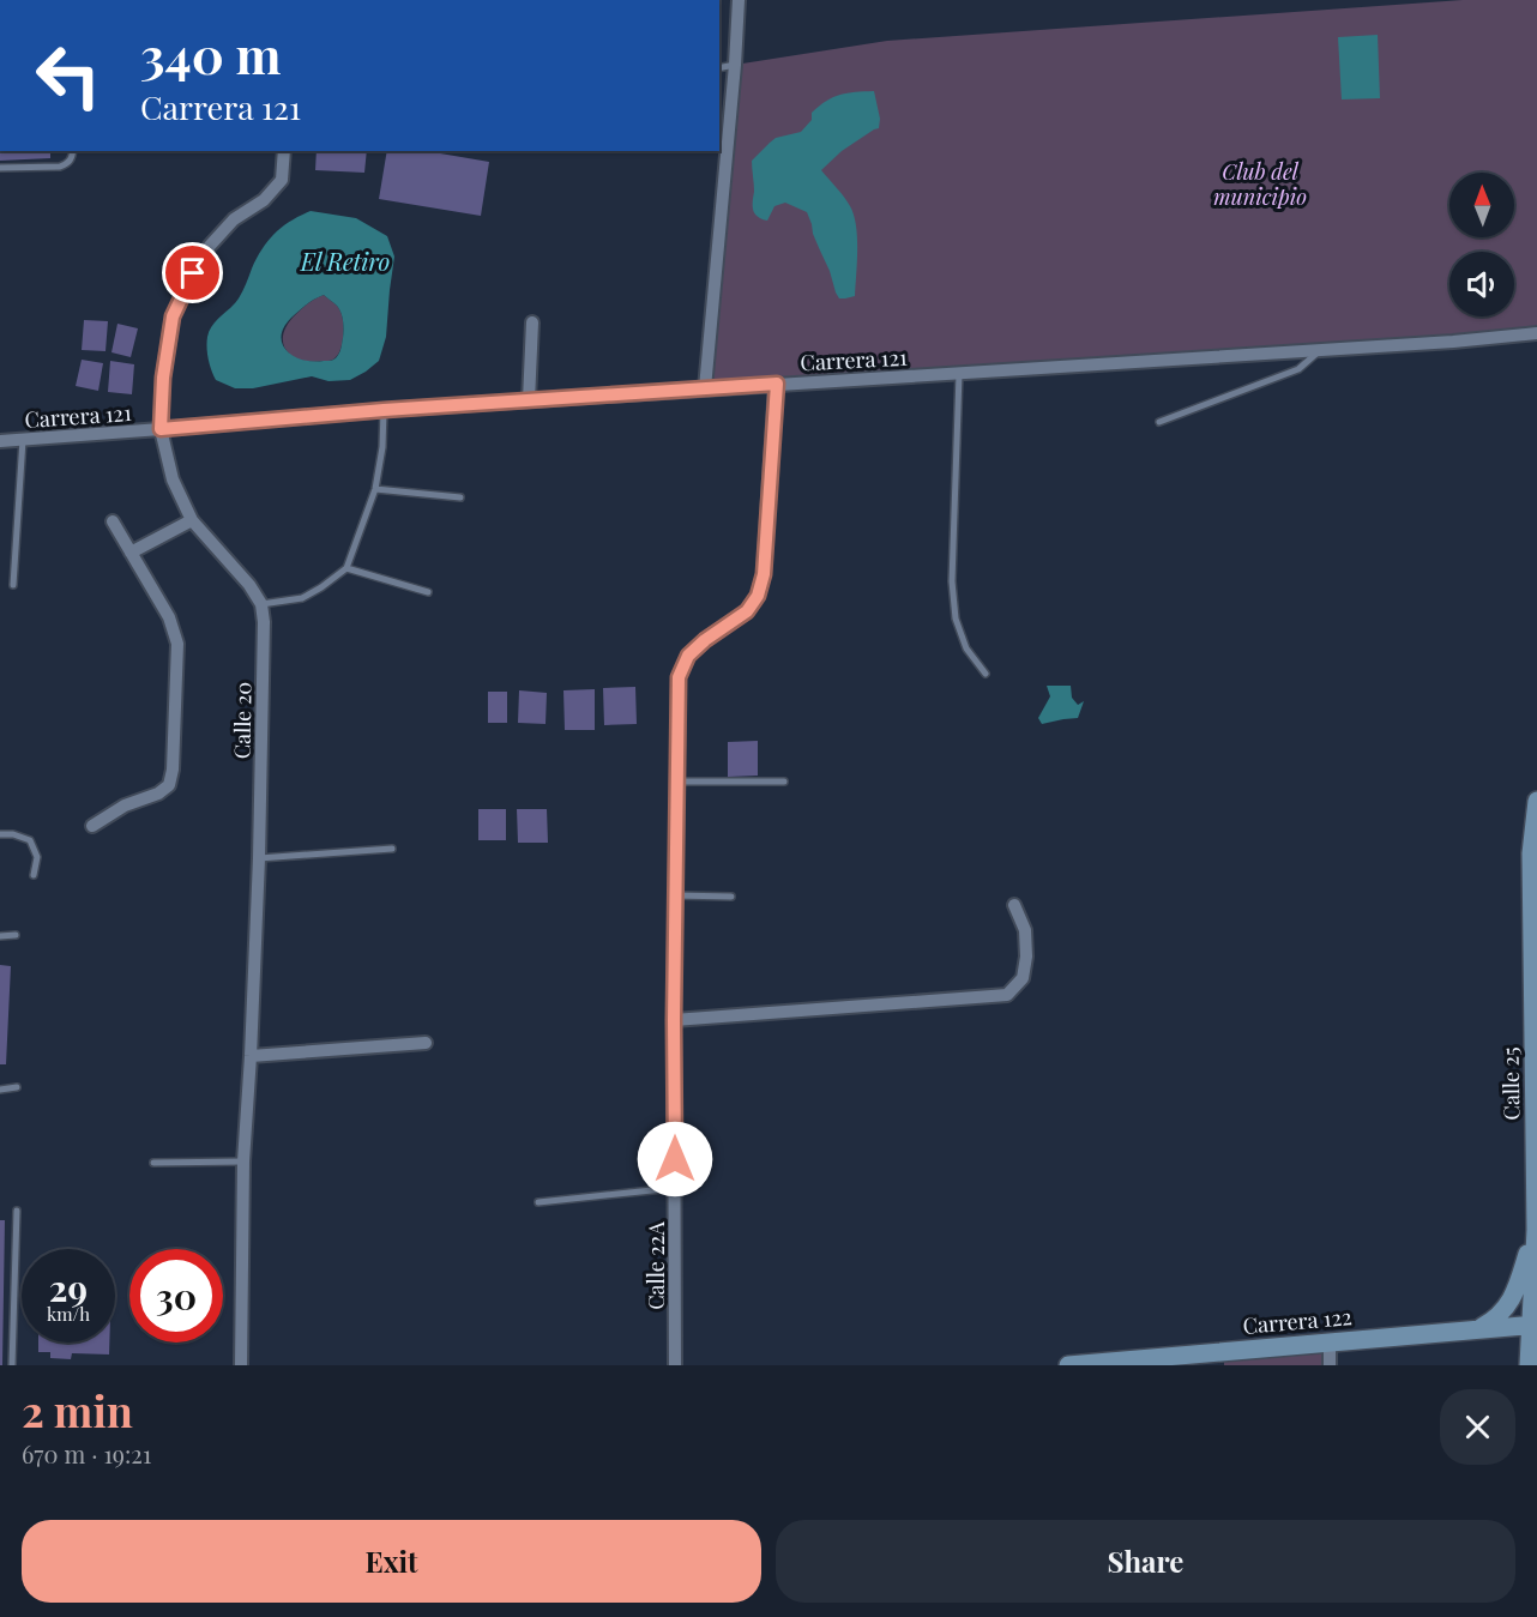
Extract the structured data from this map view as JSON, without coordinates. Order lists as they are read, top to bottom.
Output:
{
  "streets": {
    "main road": ["Calle 25", "Carrera 122"],
    "street": ["Carrera 121", "Calle 20", "Calle 22A"]
  },
  "crossings": [
    ["Carrera 121", "Calle 22A"],
    ["Calle 25", "Carrera 122"]
  ],
  "water": ["El Retiro"],
  "parks": ["Club del municipio"],
  "north": "top",
  "page": {
    "turn": ["340 m", "Carrera 121"],
    "speed": "29 km/h",
    "limit": "30",
    "heading": ["2 min", "670 m · 19:21"],
    "buttons": ["Exit", "Share"]
  }
}
